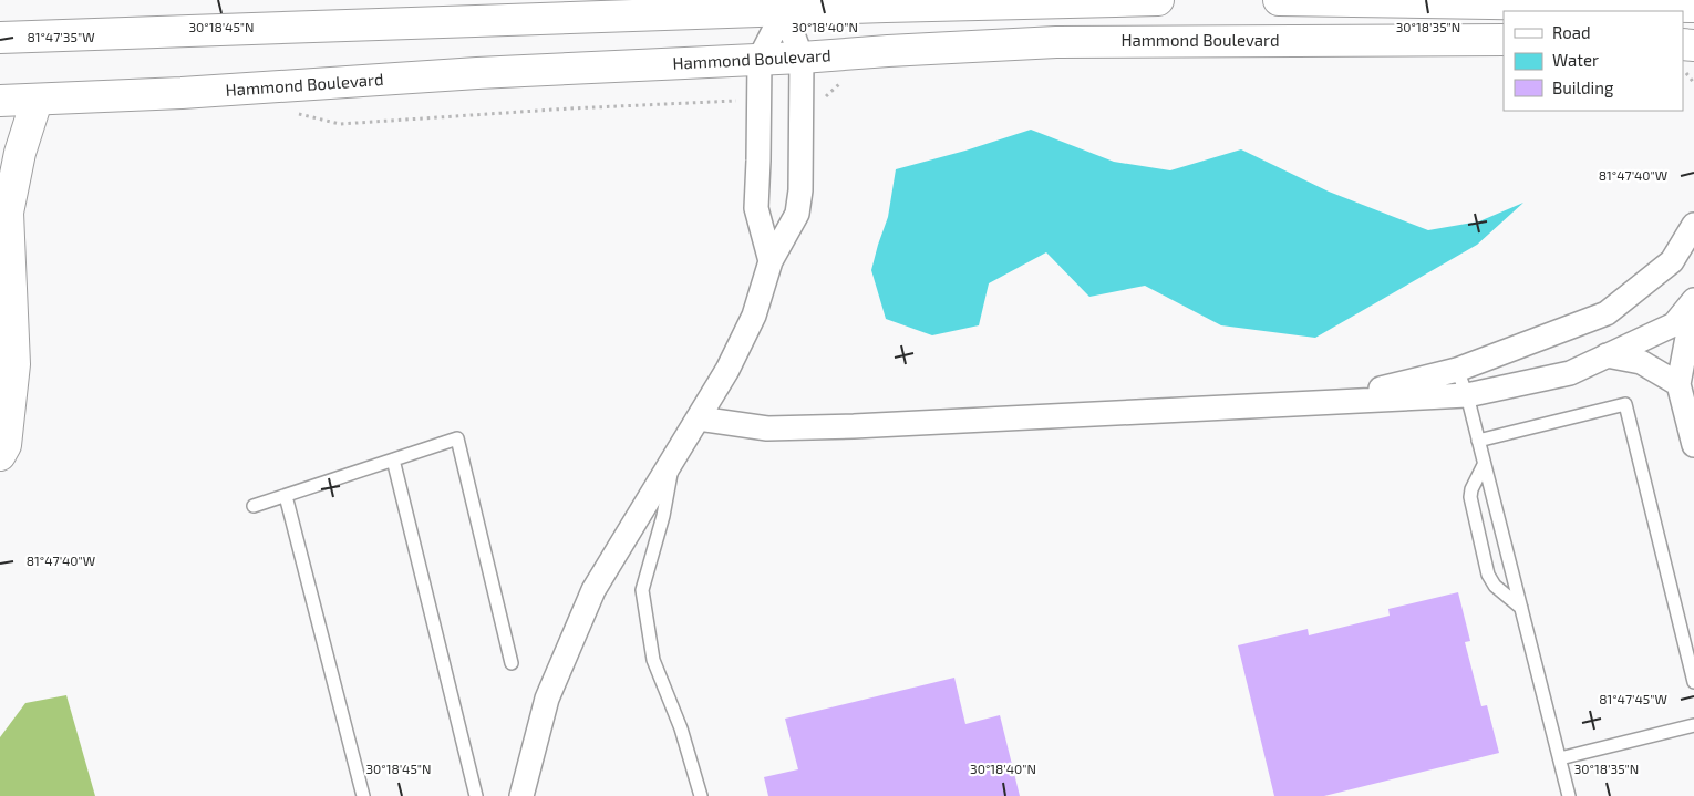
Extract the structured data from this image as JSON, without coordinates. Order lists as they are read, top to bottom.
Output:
{
  "streets": {
    "main road": ["Hammond Boulevard"]
  },
  "legend": ["Road", "Water", "Building"],
  "coordinates": [
    "30°18'45\"N",
    "30°18'40\"N",
    "30°18'35\"N",
    "81°47'35\"W",
    "81°47'40\"W",
    "81°47'45\"W"
  ]
}
